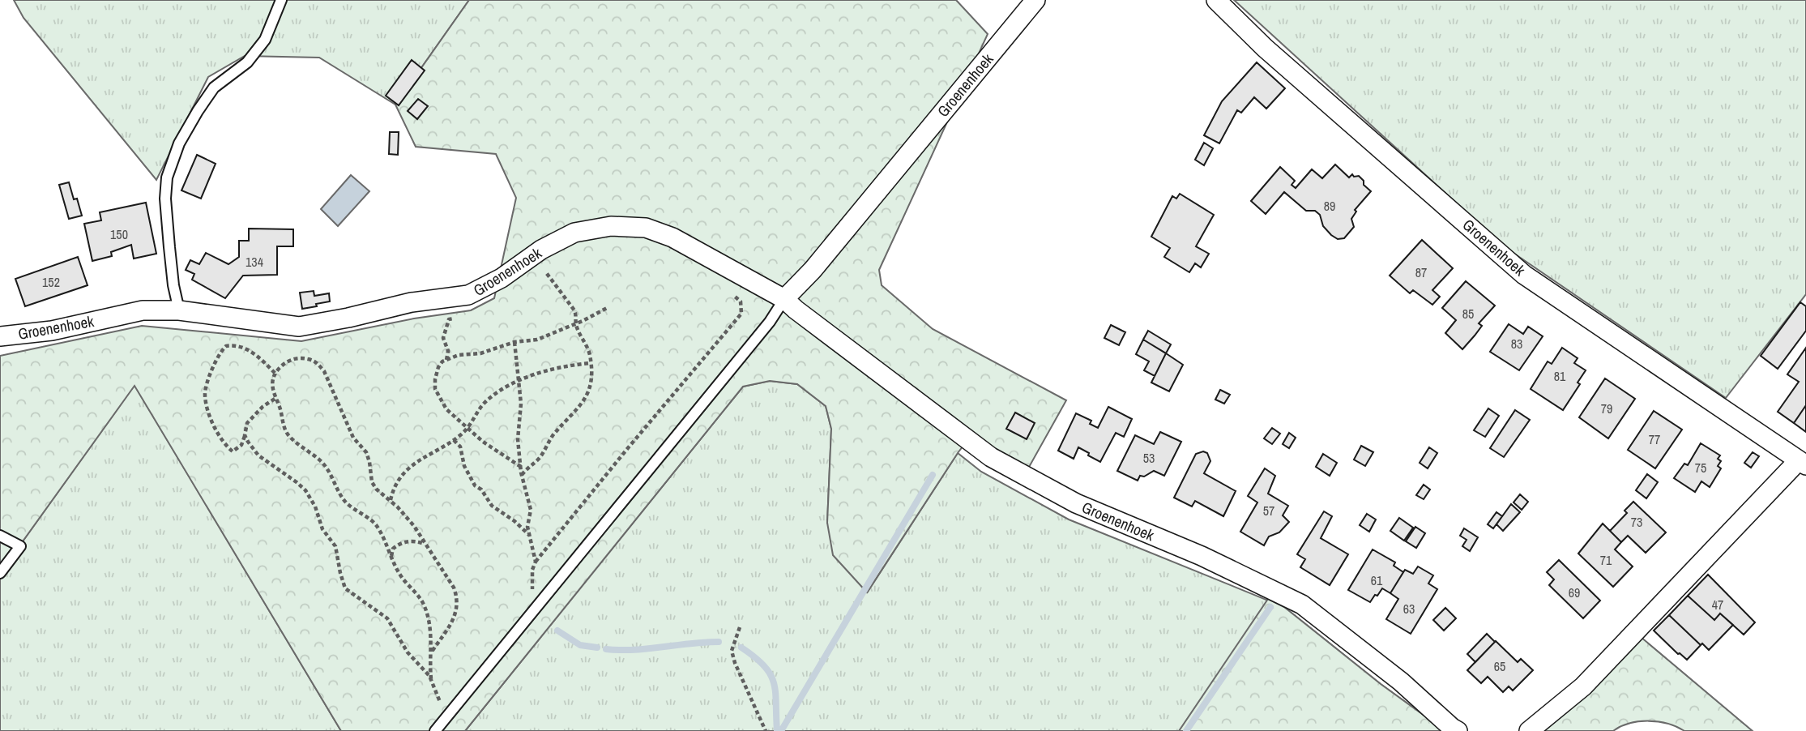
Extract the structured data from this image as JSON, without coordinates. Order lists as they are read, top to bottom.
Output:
{
  "streets": {
    "street": ["Groenenhoek"]
  },
  "house_numbers": [
    "89",
    "150",
    "134",
    "87",
    "152",
    "85",
    "83",
    "81",
    "79",
    "77",
    "53",
    "75",
    "57",
    "73",
    "71",
    "61",
    "69",
    "47",
    "63",
    "65"
  ]
}
